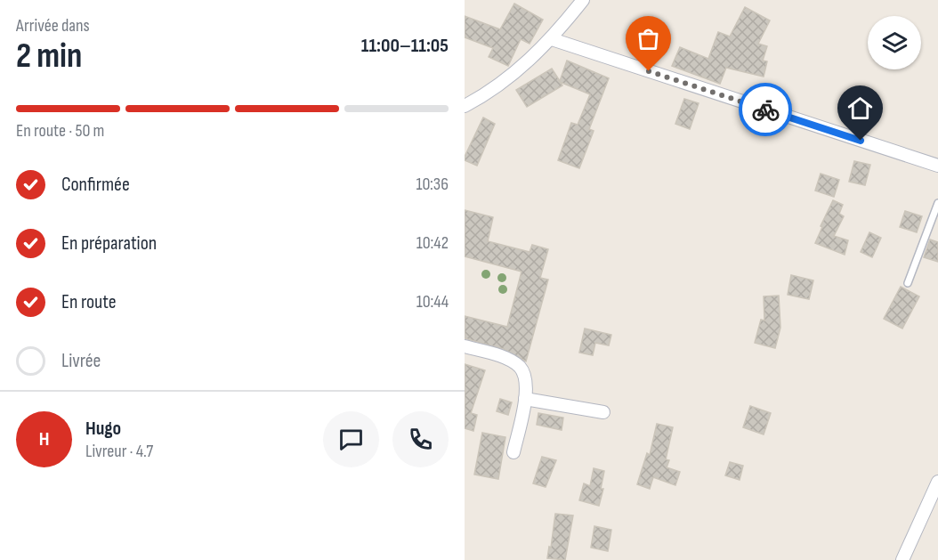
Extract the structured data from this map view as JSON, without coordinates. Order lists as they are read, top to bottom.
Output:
{
  "page": {
    "heading": ["2 min", "Arrivée dans", "11:00–11:05"],
    "panel": ["Hugo", "Livreur · 4.7"],
    "bar": "En route · 50 m",
    "list": [
      ["Confirmée", "10:36"],
      ["En préparation", "10:42"],
      ["En route", "10:44"],
      "Livrée"
    ],
    "round": "H"
  }
}
